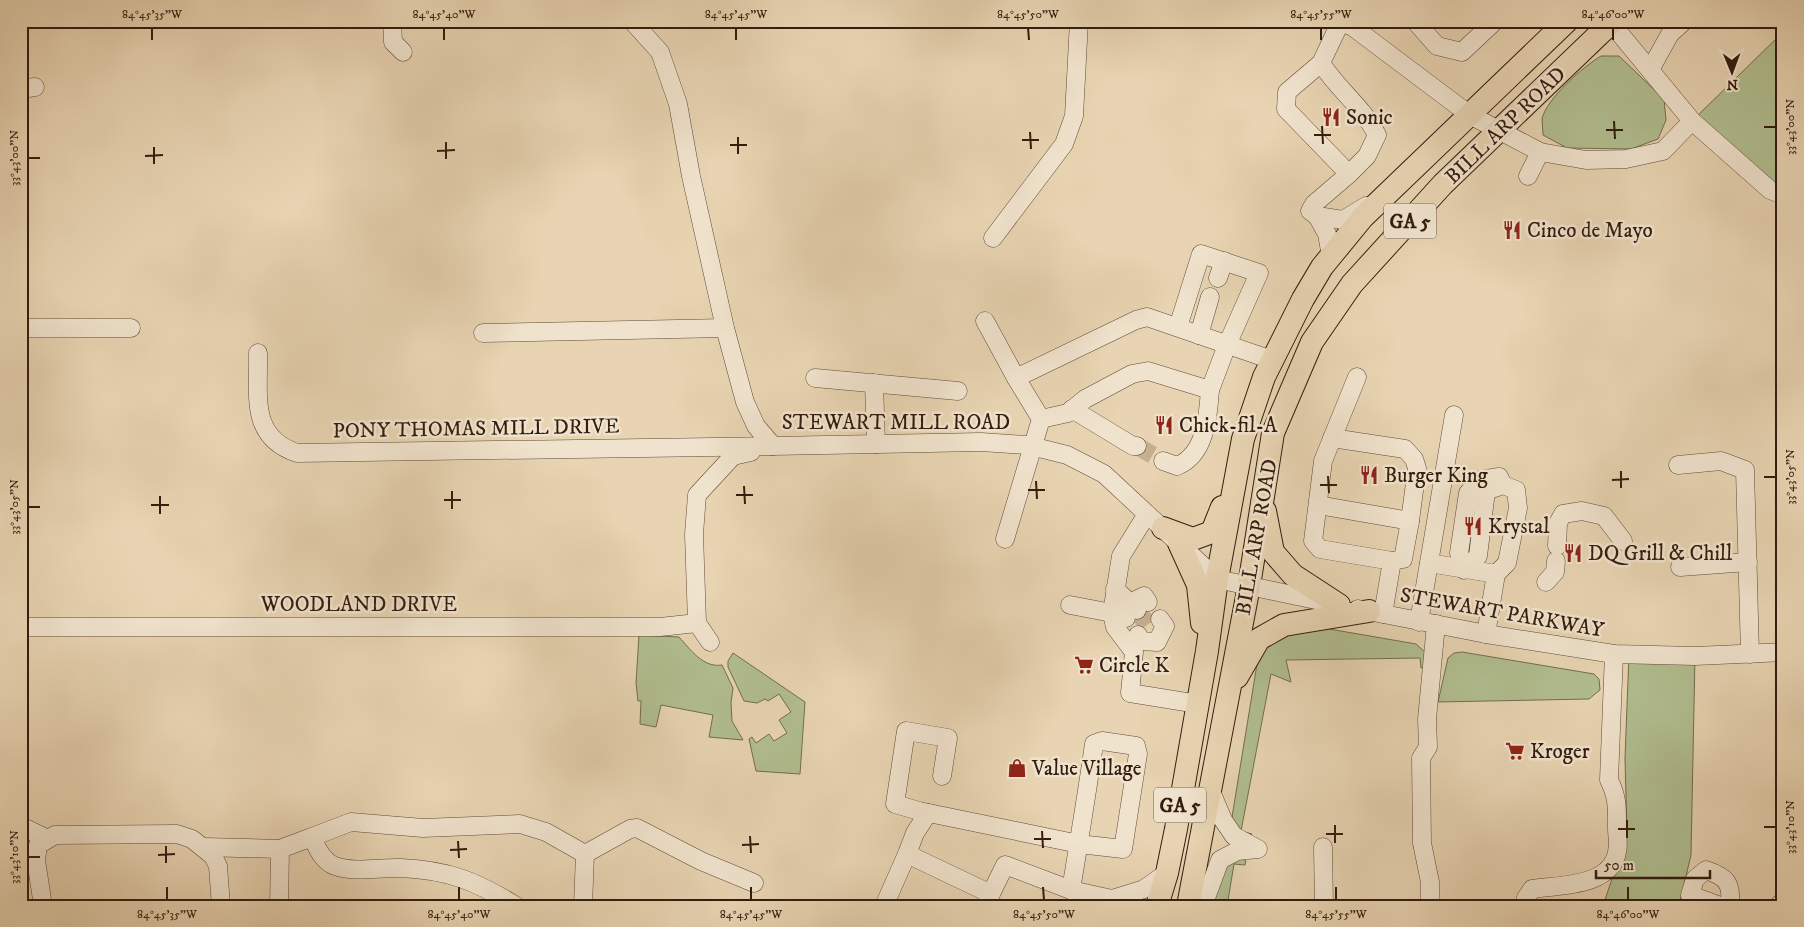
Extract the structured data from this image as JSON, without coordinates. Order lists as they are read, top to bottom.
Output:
{
  "streets": {
    "main road": ["BILL ARP ROAD", "GA 5"],
    "street": [
      "STEWART MILL ROAD",
      "PONY THOMAS MILL DRIVE",
      "WOODLAND DRIVE",
      "STEWART PARKWAY"
    ]
  },
  "crossings": [
    ["BILL ARP ROAD", "STEWART MILL ROAD"],
    ["BILL ARP ROAD", "STEWART PARKWAY"],
    ["STEWART MILL ROAD", "PONY THOMAS MILL DRIVE"],
    ["STEWART MILL ROAD", "STEWART PARKWAY"]
  ],
  "places": {
    "restaurant": [
      "Sonic",
      "Cinco de Mayo",
      "Chick-fil-A",
      "Burger King",
      "Krystal",
      "DQ Grill & Chill"
    ],
    "supermarket": ["Circle K", "Kroger"],
    "shop": ["Value Village"]
  },
  "scale_bar": "50 m",
  "north": "bottom",
  "coordinates": [
    "84°45'35\"W",
    "84°45'40\"W",
    "84°45'45\"W",
    "84°45'50\"W",
    "84°45'55\"W",
    "84°46'00\"W",
    "33°43'00\"N",
    "33°43'05\"N",
    "33°43'10\"N"
  ]
}
